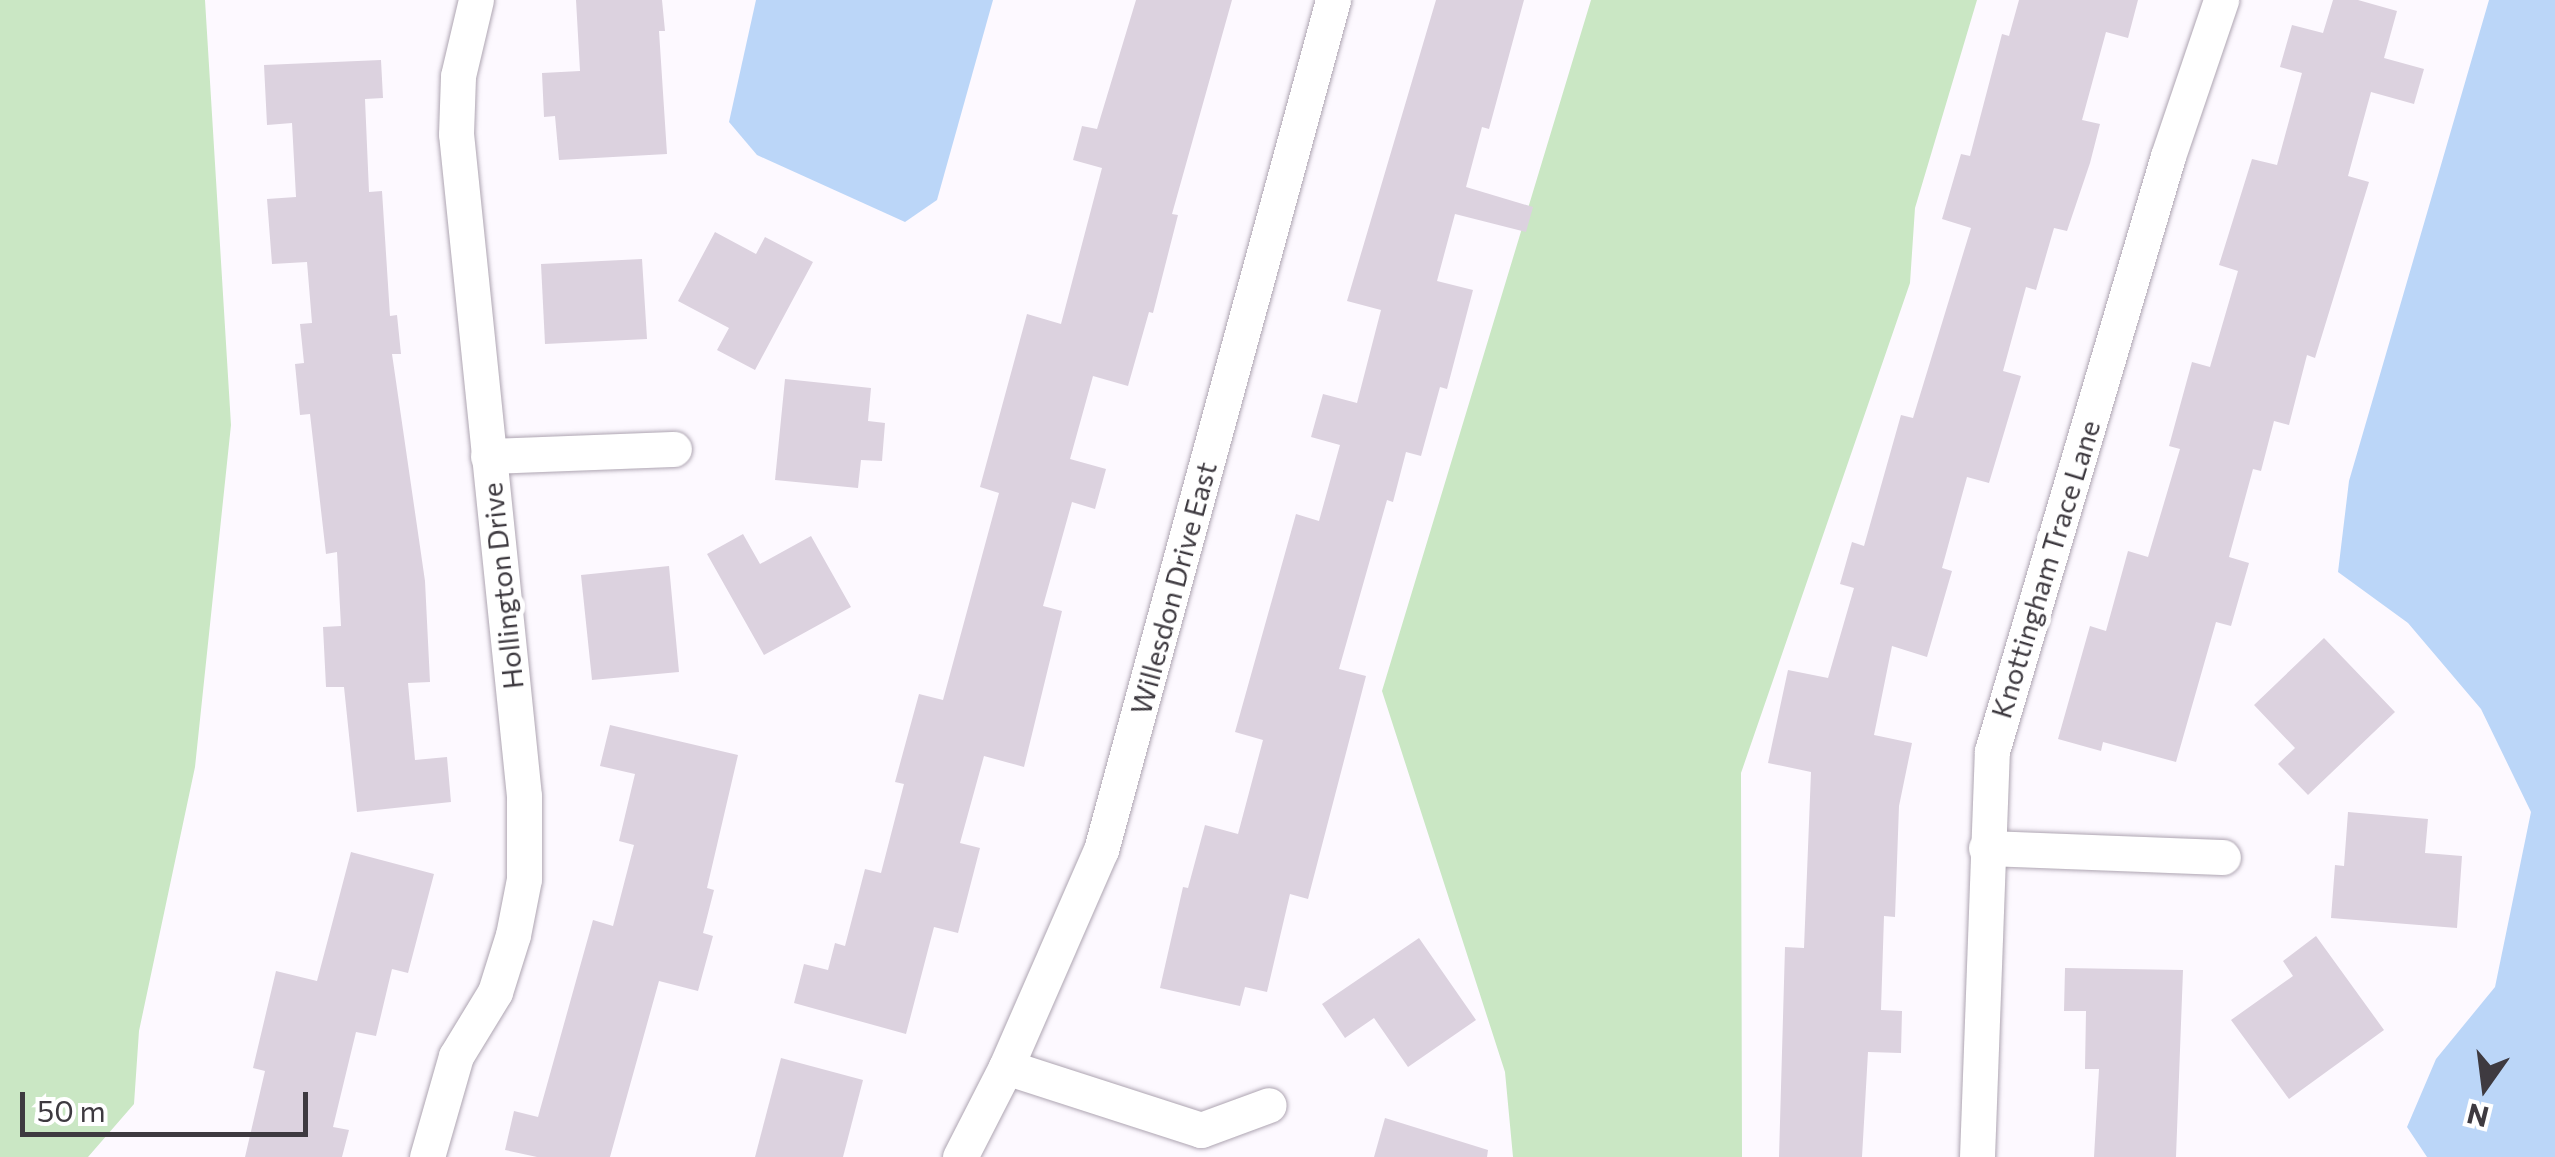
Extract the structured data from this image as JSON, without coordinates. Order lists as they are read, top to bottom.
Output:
{
  "streets": {
    "street": ["Knottingham Trace Lane", "Hollington Drive", "Willesdon Drive East"]
  },
  "scale_bar": "50 m",
  "north": "bottom"
}
